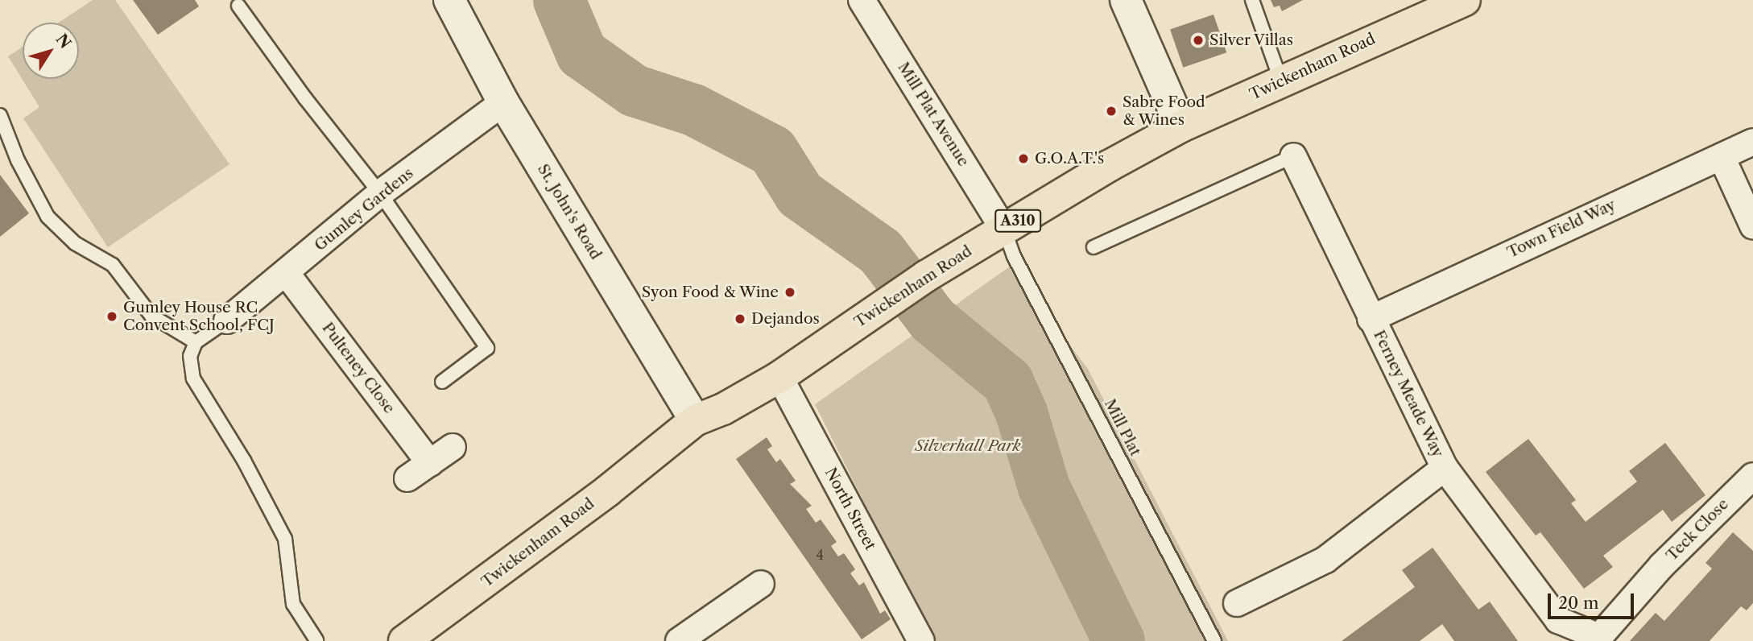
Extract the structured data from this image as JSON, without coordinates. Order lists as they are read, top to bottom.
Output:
{
  "streets": {
    "main road": ["Twickenham Road", "St. John's Road", "A310"],
    "street": [
      "Mill Plat Avenue",
      "Gumley Gardens",
      "Town Field Way",
      "Pulteney Close",
      "Ferney Meade Way",
      "North Street",
      "Teck Close"
    ],
    "lane": ["Mill Plat"]
  },
  "crossings": [
    ["Twickenham Road", "Mill Plat Avenue"],
    ["Twickenham Road", "St. John's Road"],
    ["Twickenham Road", "Mill Plat"],
    ["Twickenham Road", "North Street"],
    ["Mill Plat Avenue", "Mill Plat"],
    ["Gumley Gardens", "St. John's Road"],
    ["Gumley Gardens", "Pulteney Close"],
    ["Town Field Way", "Ferney Meade Way"]
  ],
  "parks": ["Silverhall Park"],
  "places": [
    "Silver Villas",
    "Sabre Food & Wines",
    "G.O.A.T.'s",
    "Syon Food & Wine",
    "Gumley House RC Convent School, FCJ",
    "Dejandos"
  ],
  "house_numbers": ["4"],
  "scale_bar": "20 m",
  "north": "top right"
}
